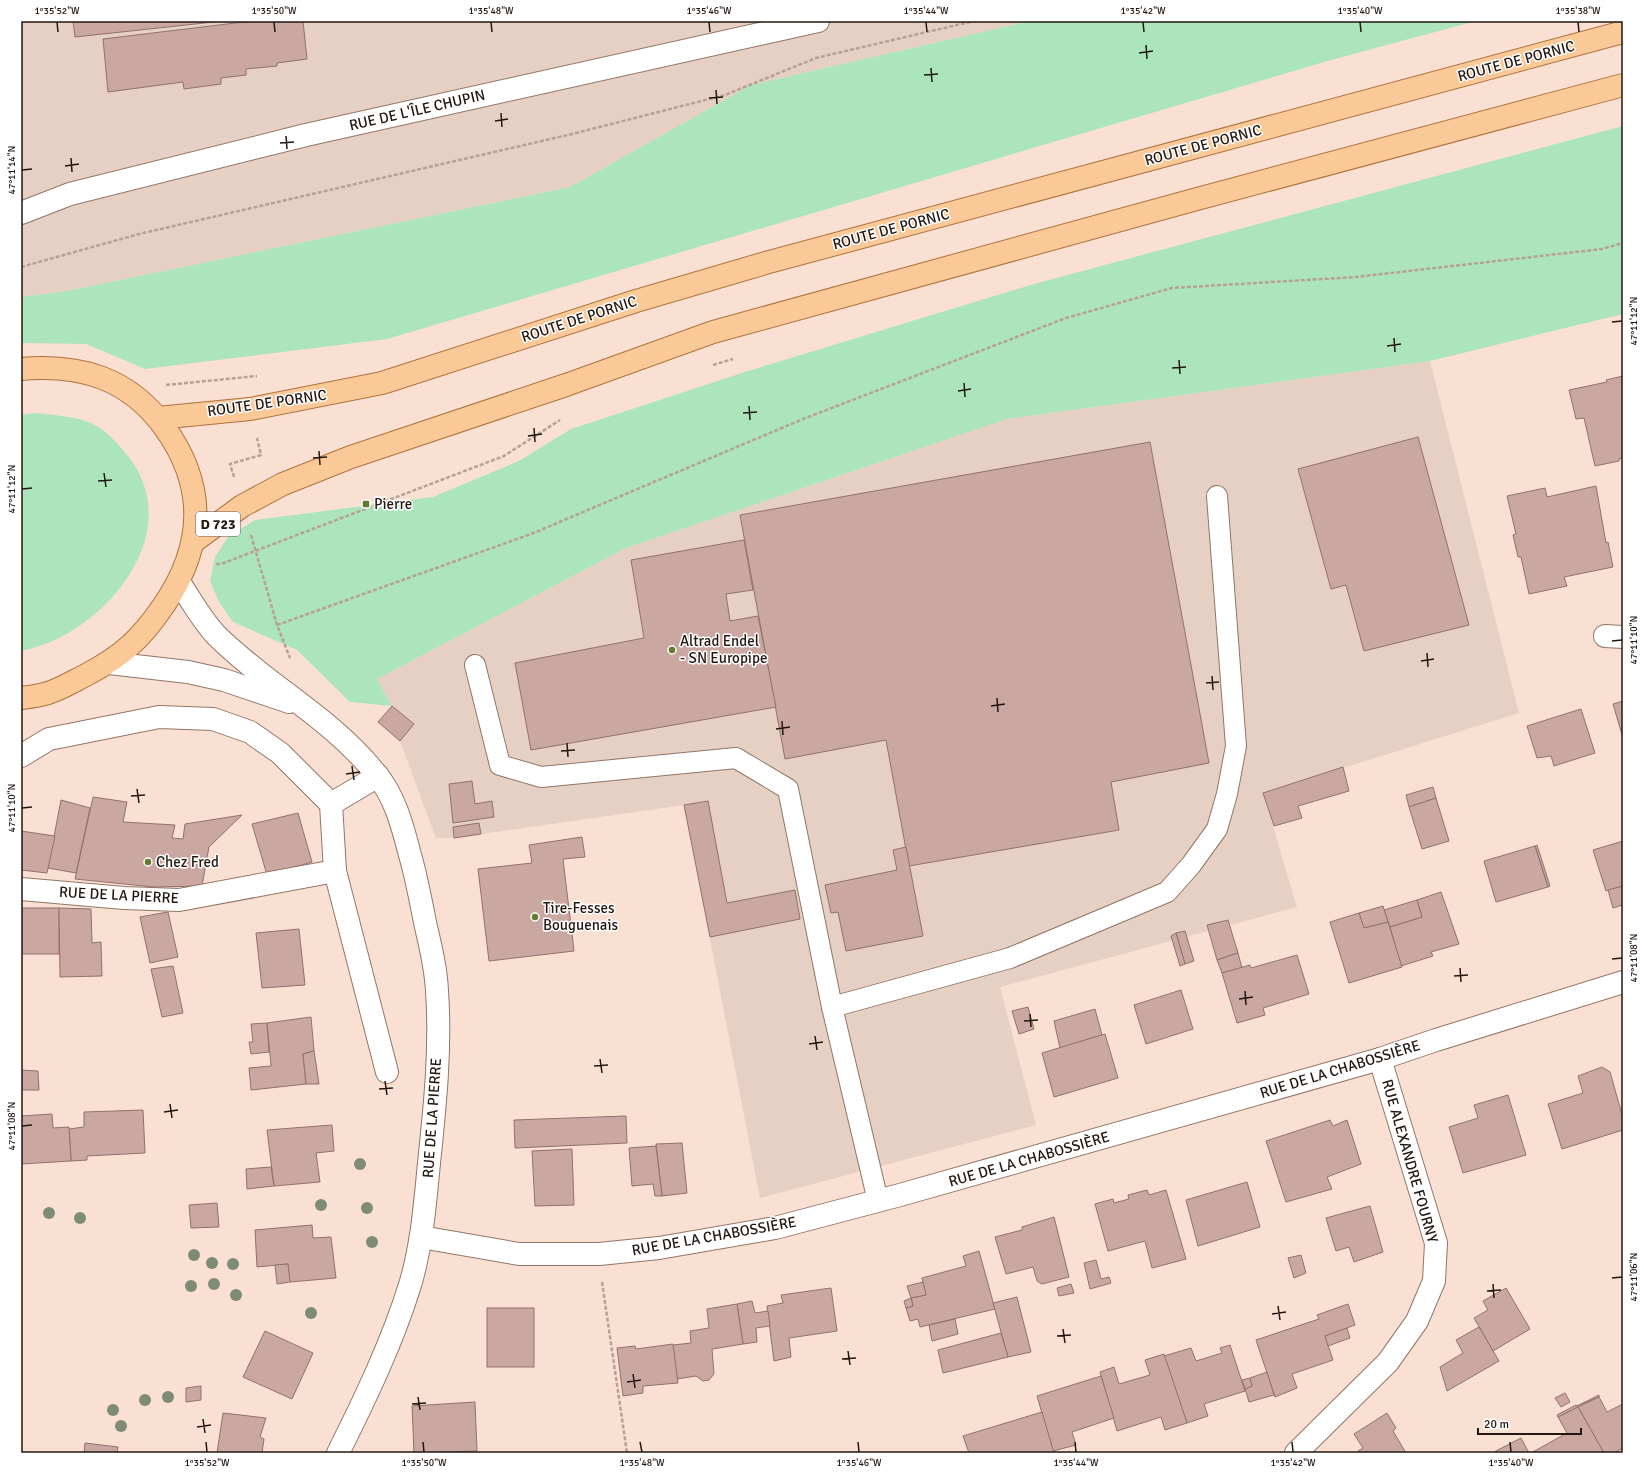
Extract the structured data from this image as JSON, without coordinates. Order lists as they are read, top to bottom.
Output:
{
  "streets": {
    "main road": ["ROUTE DE PORNIC", "D 723"],
    "street": [
      "RUE DE L'ÎLE CHUPIN",
      "RUE DE LA PIERRE",
      "RUE DE LA CHABOSSIÈRE",
      "RUE ALEXANDRE FOURNY"
    ]
  },
  "crossings": [
    ["RUE DE LA PIERRE", "RUE DE LA CHABOSSIÈRE"],
    ["RUE DE LA CHABOSSIÈRE", "RUE ALEXANDRE FOURNY"]
  ],
  "places": {
    "transit": ["Pierre"],
    "other": ["Altrad Endel - SN Europipe", "Chez Fred", "Tire-Fesses Bouguenais"]
  },
  "scale_bar": "20 m",
  "coordinates": [
    "1°35'52\"W",
    "1°35'50\"W",
    "1°35'48\"W",
    "1°35'46\"W",
    "1°35'44\"W",
    "1°35'42\"W",
    "1°35'40\"W",
    "1°35'38\"W",
    "47°11'14\"N",
    "47°11'12\"N",
    "47°11'10\"N",
    "47°11'08\"N",
    "47°11'06\"N"
  ]
}
